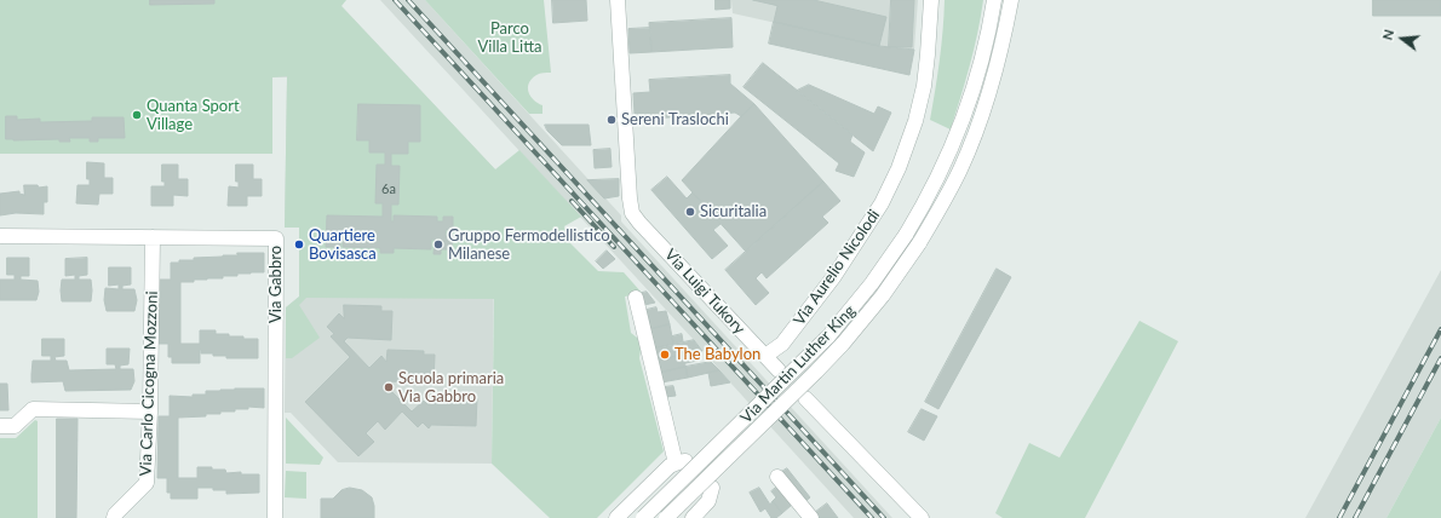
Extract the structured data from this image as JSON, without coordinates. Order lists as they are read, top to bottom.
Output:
{
  "streets": {
    "street": [
      "Via Aurelio Nicolodi",
      "Via Gabbro",
      "Via Luigi Tukory",
      "Via Martin Luther King",
      "Via Carlo Cicogna Mozzoni"
    ]
  },
  "crossings": [
    ["Via Aurelio Nicolodi", "Via Luigi Tukory"],
    ["Via Gabbro", "Via Carlo Cicogna Mozzoni"]
  ],
  "parks": ["Parco Villa Litta"],
  "places": [
    "Quanta Sport Village",
    "Sereni Traslochi",
    "Sicuritalia",
    "Quartiere Bovisasca",
    "Gruppo Fermodellistico Milanese",
    "The Babylon",
    "Scuola primaria Via Gabbro"
  ],
  "house_numbers": ["6a"],
  "north": "left"
}
